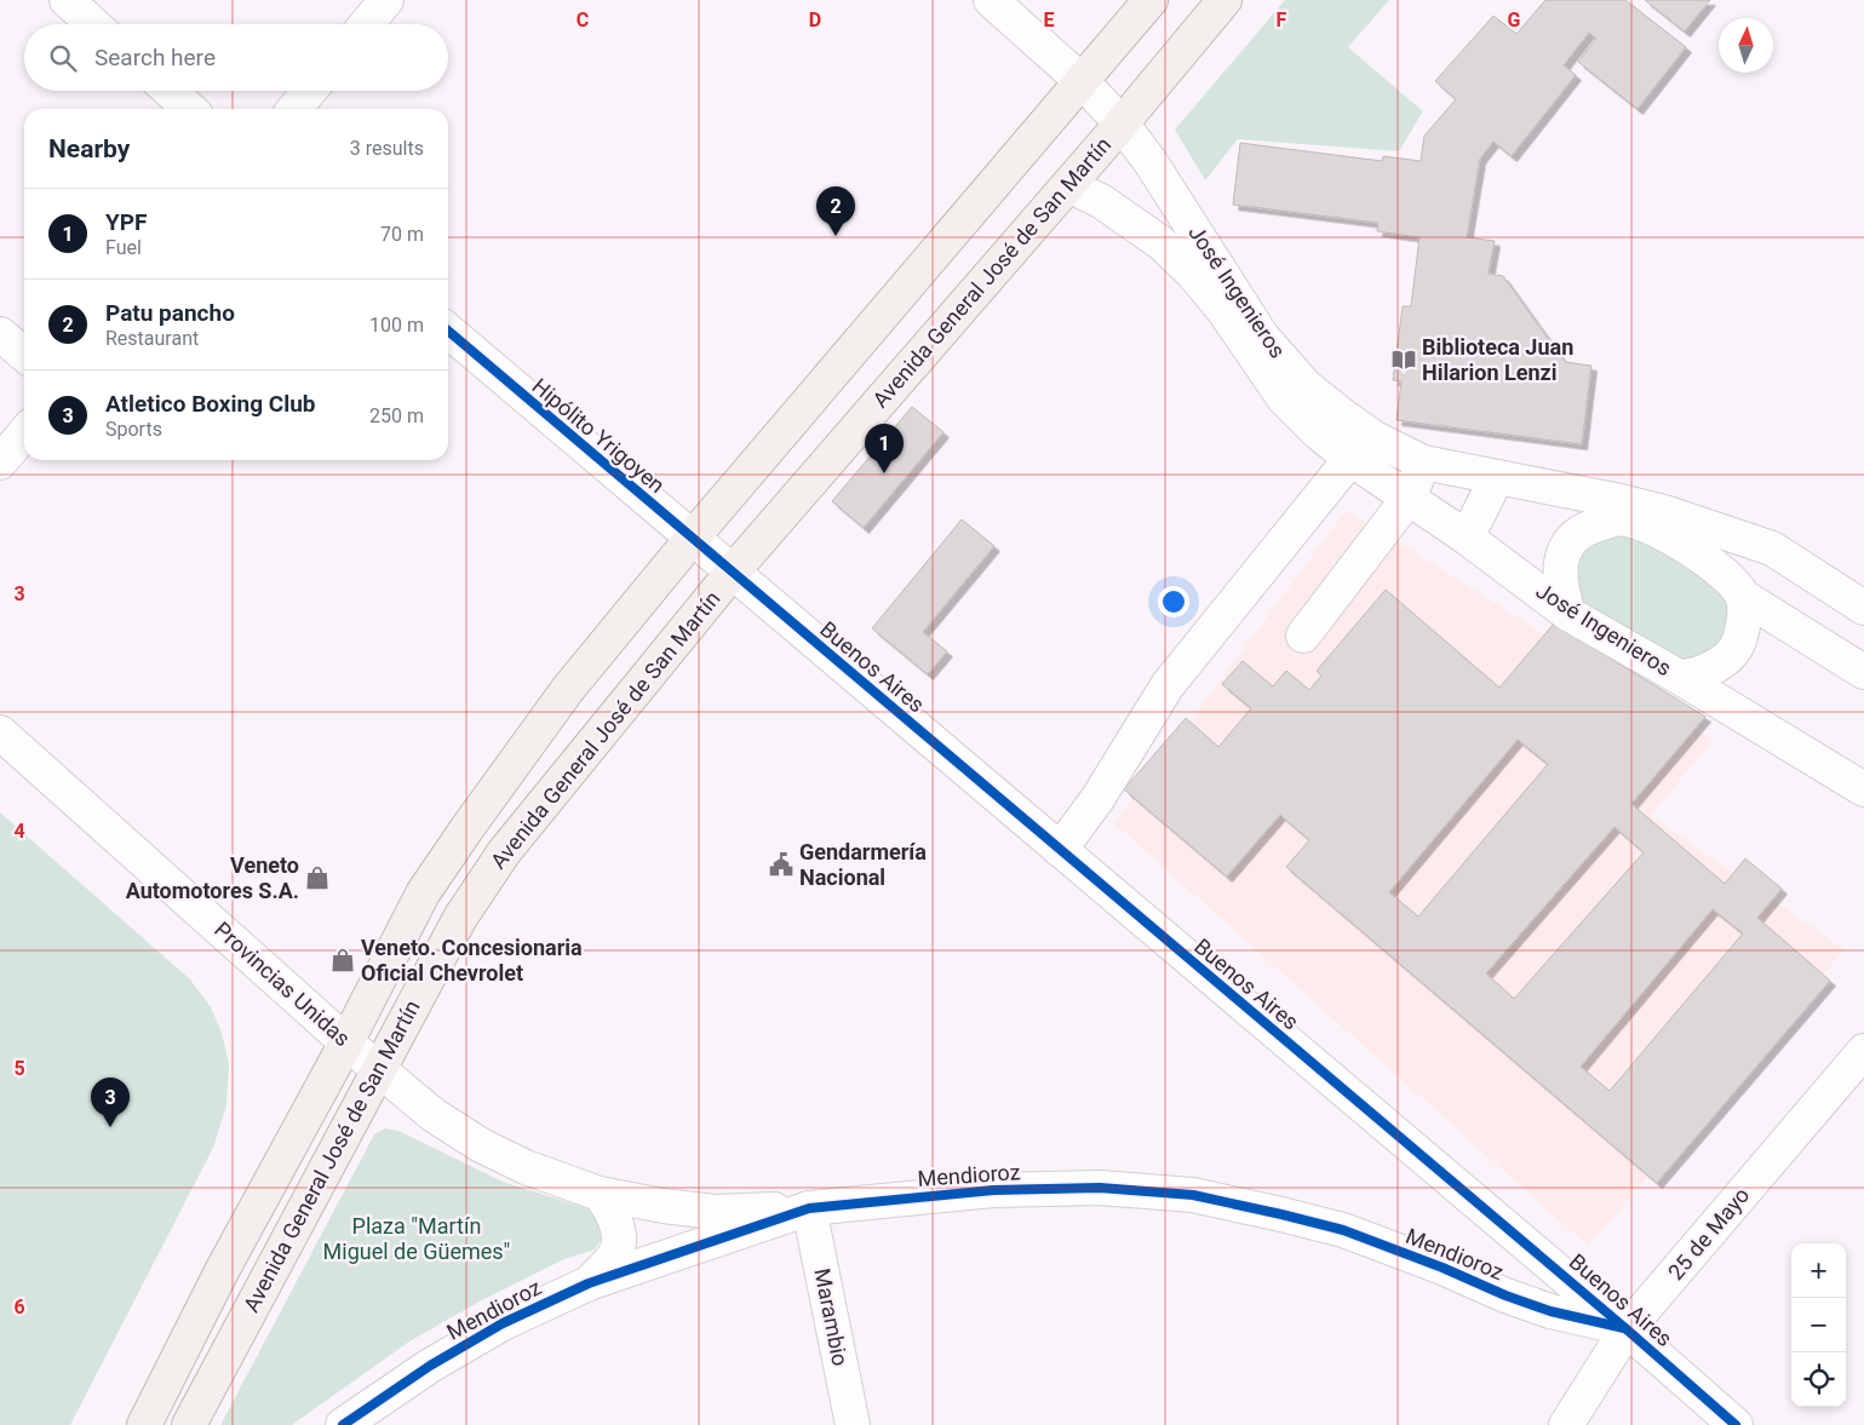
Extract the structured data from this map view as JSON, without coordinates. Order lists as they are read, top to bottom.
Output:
{
  "streets": {
    "main road": ["Avenida General José de San Martín"],
    "street": [
      "José Ingenieros",
      "Hipólito Yrigoyen",
      "Buenos Aires",
      "Provincias Unidas",
      "Mendioroz",
      "25 de Mayo",
      "Marambio"
    ]
  },
  "crossings": [
    ["Avenida General José de San Martín", "José Ingenieros"],
    ["Avenida General José de San Martín", "Hipólito Yrigoyen"],
    ["Avenida General José de San Martín", "Buenos Aires"],
    ["Avenida General José de San Martín", "Provincias Unidas"],
    ["Hipólito Yrigoyen", "Buenos Aires"],
    ["Buenos Aires", "Mendioroz"],
    ["Buenos Aires", "25 de Mayo"],
    ["Provincias Unidas", "Mendioroz"],
    ["Provincias Unidas", "Marambio"],
    ["Mendioroz", "25 de Mayo"],
    ["Mendioroz", "Marambio"]
  ],
  "parks": ["Plaza \"Martín Miguel de Güemes\""],
  "places": {
    "library": ["Biblioteca Juan Hilarion Lenzi"],
    "public building": ["Gendarmería Nacional"],
    "shop": ["Veneto Automotores S.A.", "Veneto. Concesionaria Oficial Chevrolet"]
  },
  "north": "top",
  "page": {
    "search": "Search here",
    "heading": ["Nearby", "3 results"],
    "pins": ["2", "1", "3"],
    "list": [
      {
        "mark": "1",
        "name": "YPF",
        "note": "Fuel",
        "value": "70 m"
      },
      {
        "mark": "2",
        "name": "Patu pancho",
        "note": "Restaurant",
        "value": "100 m"
      },
      {
        "mark": "3",
        "name": "Atletico Boxing Club",
        "note": "Sports",
        "value": "250 m"
      }
    ],
    "map_buttons": ["+", "−"]
  },
  "grid": {
    "columns": [
      "C",
      "D",
      "E",
      "F",
      "G"
    ],
    "rows": [
      "3",
      "4",
      "5",
      "6"
    ]
  }
}
